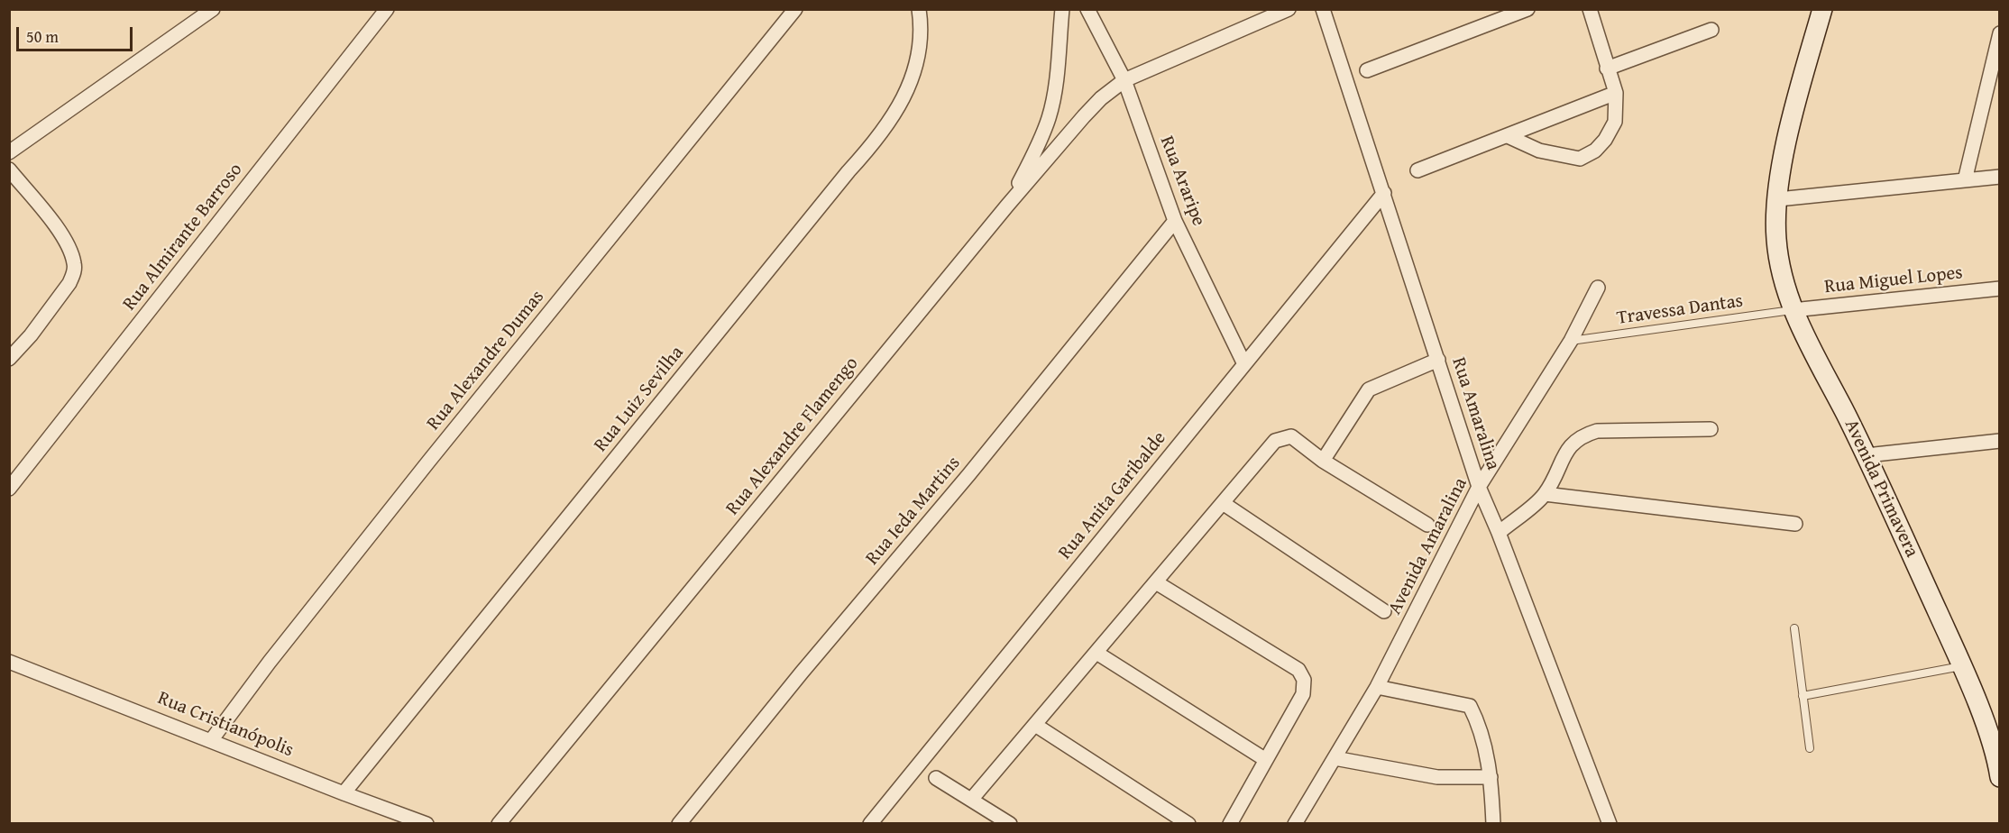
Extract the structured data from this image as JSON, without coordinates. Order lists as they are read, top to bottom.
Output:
{
  "streets": {
    "street": [
      "Rua Araripe",
      "Rua Almirante Barroso",
      "Rua Miguel Lopes",
      "Rua Alexandre Dumas",
      "Rua Luiz Sevilha",
      "Rua Amaralina",
      "Rua Alexandre Flamengo",
      "Avenida Primavera",
      "Rua Anita Garibalde",
      "Rua Ieda Martins",
      "Avenida Amaralina",
      "Rua Cristianópolis"
    ],
    "lane": ["Travessa Dantas"]
  },
  "crossings": [
    ["Rua Araripe", "Rua Alexandre Flamengo"],
    ["Rua Araripe", "Rua Anita Garibalde"],
    ["Rua Araripe", "Rua Ieda Martins"],
    ["Rua Miguel Lopes", "Travessa Dantas"],
    ["Rua Miguel Lopes", "Avenida Primavera"],
    ["Travessa Dantas", "Avenida Primavera"],
    ["Travessa Dantas", "Avenida Amaralina"],
    ["Rua Alexandre Dumas", "Rua Cristianópolis"],
    ["Rua Luiz Sevilha", "Rua Cristianópolis"],
    ["Rua Amaralina", "Rua Anita Garibalde"],
    ["Rua Amaralina", "Avenida Amaralina"]
  ],
  "scale_bar": "50 m"
}
